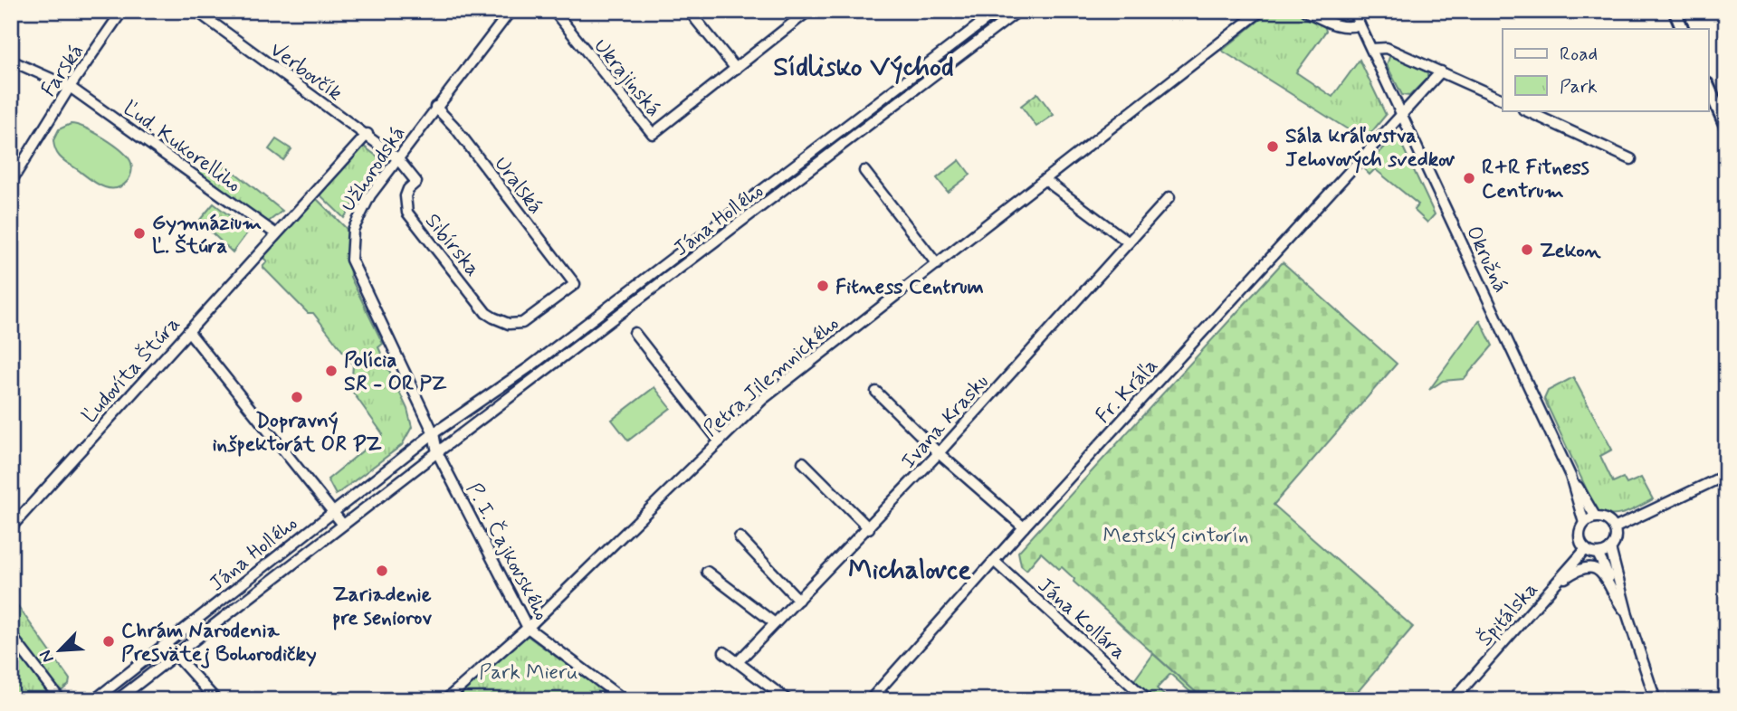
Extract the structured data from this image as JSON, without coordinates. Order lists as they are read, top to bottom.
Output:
{
  "streets": {
    "street": [
      "Farská",
      "Verbovčík",
      "Ukrajinská",
      "Ľud. Kukorelliho",
      "Užhorodská",
      "Uralská",
      "Jána Hollého",
      "Sibírska",
      "Okružná",
      "Ľudovíta Štúra",
      "Petra Jilemnického",
      "Fr. Kráľa",
      "Ivana Krasku",
      "P. I. Čajkovského",
      "Špitálska",
      "Jána Kollára"
    ]
  },
  "crossings": [
    ["Farská", "Ľud. Kukorelliho"],
    ["Verbovčík", "Užhorodská"],
    ["Verbovčík", "Sibírska"],
    ["Ľud. Kukorelliho", "Užhorodská"],
    ["Ľud. Kukorelliho", "Ľudovíta Štúra"],
    ["Užhorodská", "Uralská"],
    ["Užhorodská", "Jána Hollého"],
    ["Užhorodská", "Ľudovíta Štúra"],
    ["Uralská", "Sibírska"],
    ["Jána Hollého", "P. I. Čajkovského"],
    ["Okružná", "Fr. Kráľa"],
    ["Okružná", "Špitálska"],
    ["Petra Jilemnického", "P. I. Čajkovského"],
    ["Fr. Kráľa", "Jána Kollára"]
  ],
  "districts": ["Sídlisko Východ", "Michalovce"],
  "parks": ["Mestský cintorín", "Park Mieru"],
  "places": [
    "Sála kráľovstva Jehovových svedkov",
    "R+R Fitness Centrum",
    "Gymnázium Ľ. Štúra",
    "Zekon",
    "Fitness Centrum",
    "Polícia SR - OR PZ",
    "Dopravný inšpektorát OR PZ",
    "Zariadenie pre seniorov",
    "Chrám Narodenia Presvätej Bohorodičky"
  ],
  "legend": ["Road", "Park"],
  "north": "bottom left"
}
